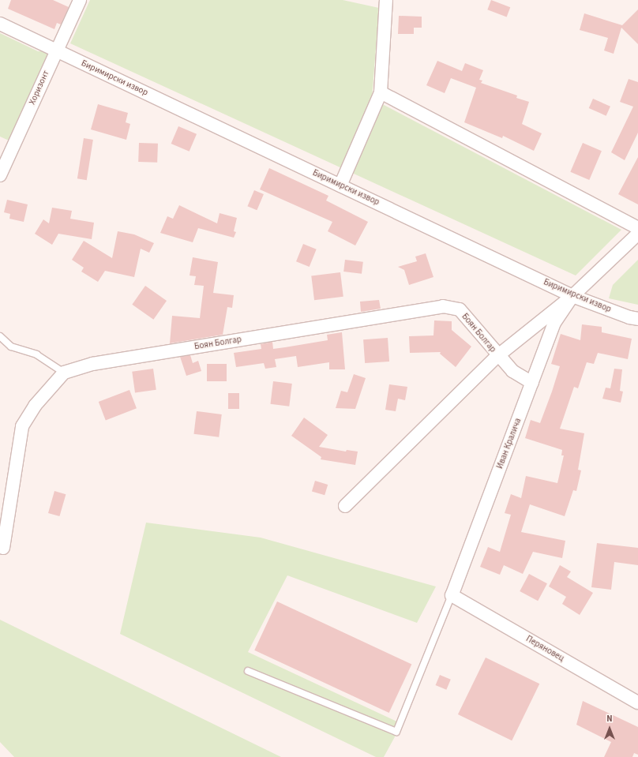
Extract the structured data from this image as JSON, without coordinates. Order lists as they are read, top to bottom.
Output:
{
  "streets": {
    "street": [
      "Биримирски извор",
      "Хоризонт",
      "Боян Болгар",
      "Иван Кралича",
      "Перяновец"
    ]
  },
  "crossings": [
    ["Биримирски извор", "Хоризонт"],
    ["Биримирски извор", "Иван Кралича"],
    ["Боян Болгар", "Иван Кралича"],
    ["Иван Кралича", "Перяновец"]
  ],
  "north": "top"
}
